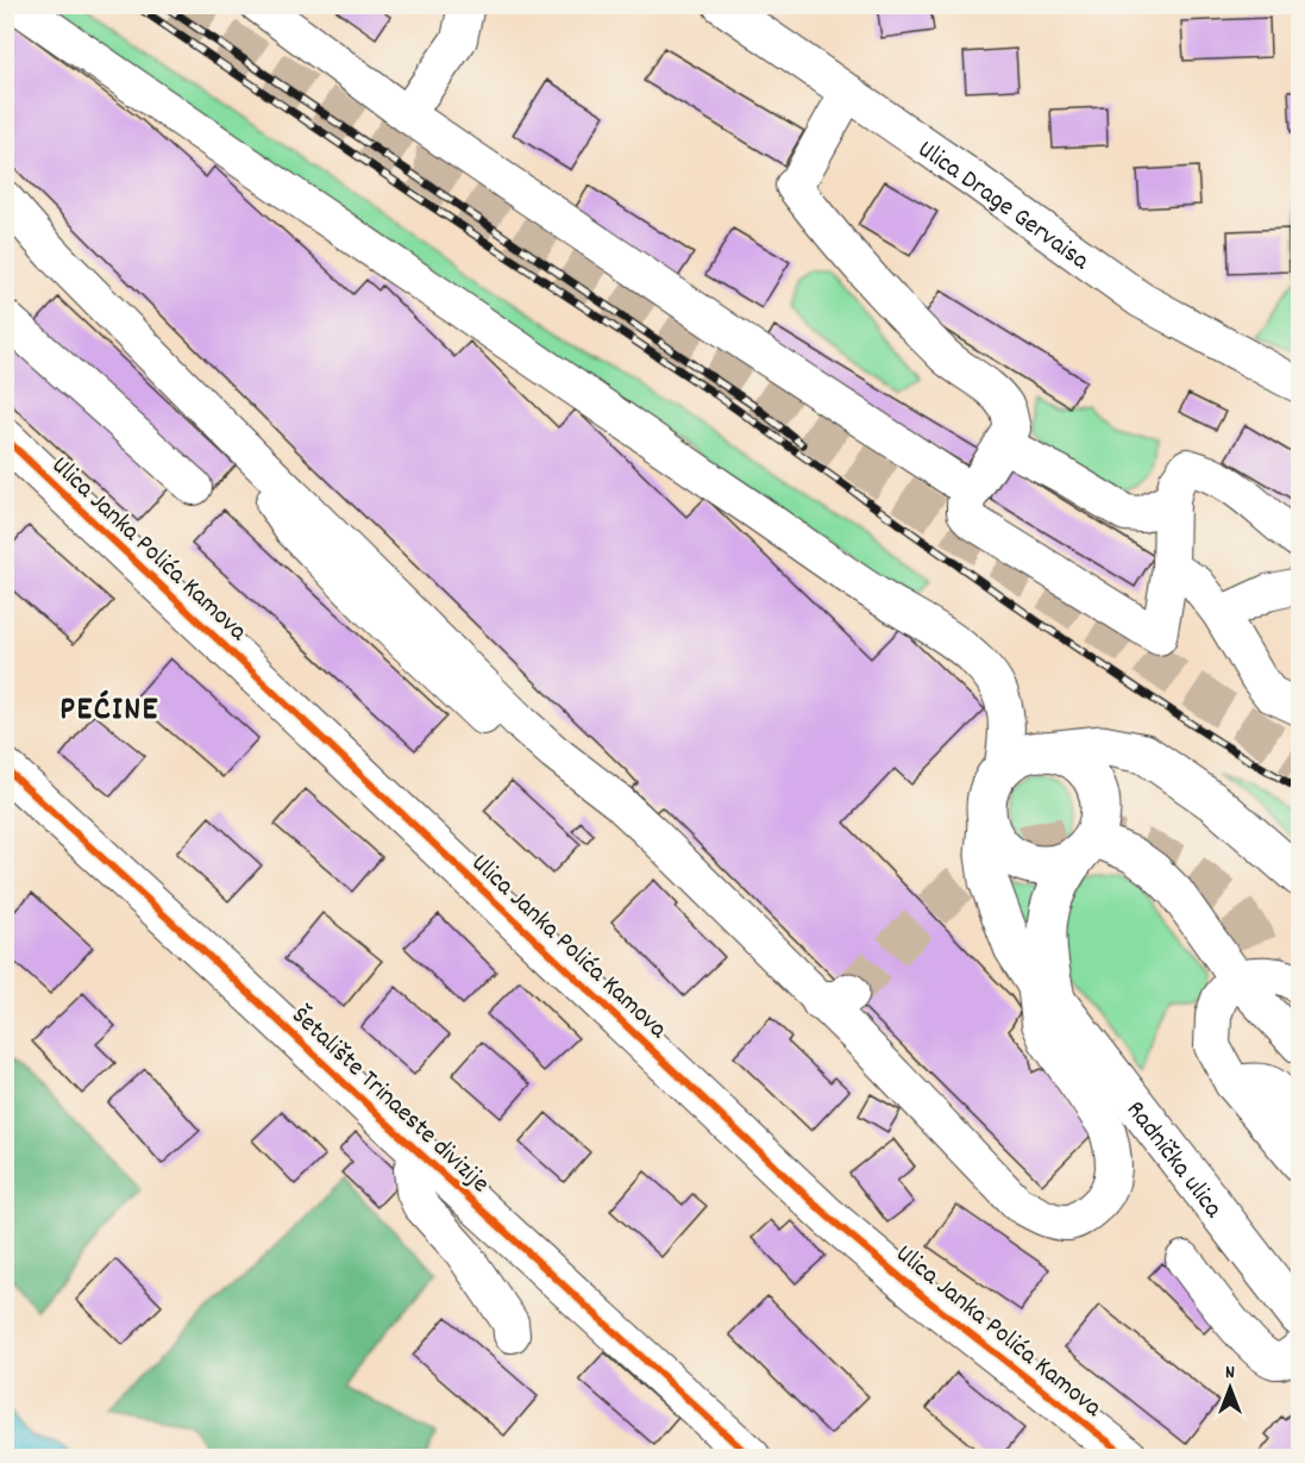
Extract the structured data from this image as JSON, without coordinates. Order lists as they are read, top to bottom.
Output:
{
  "streets": {
    "main road": ["Ulica Janka Polića Kamova", "Šetalište Trinaeste divizije", "Radnička ulica"],
    "street": ["Ulica Drage Gervaisa"]
  },
  "districts": ["PEĆINE"],
  "north": "top"
}
